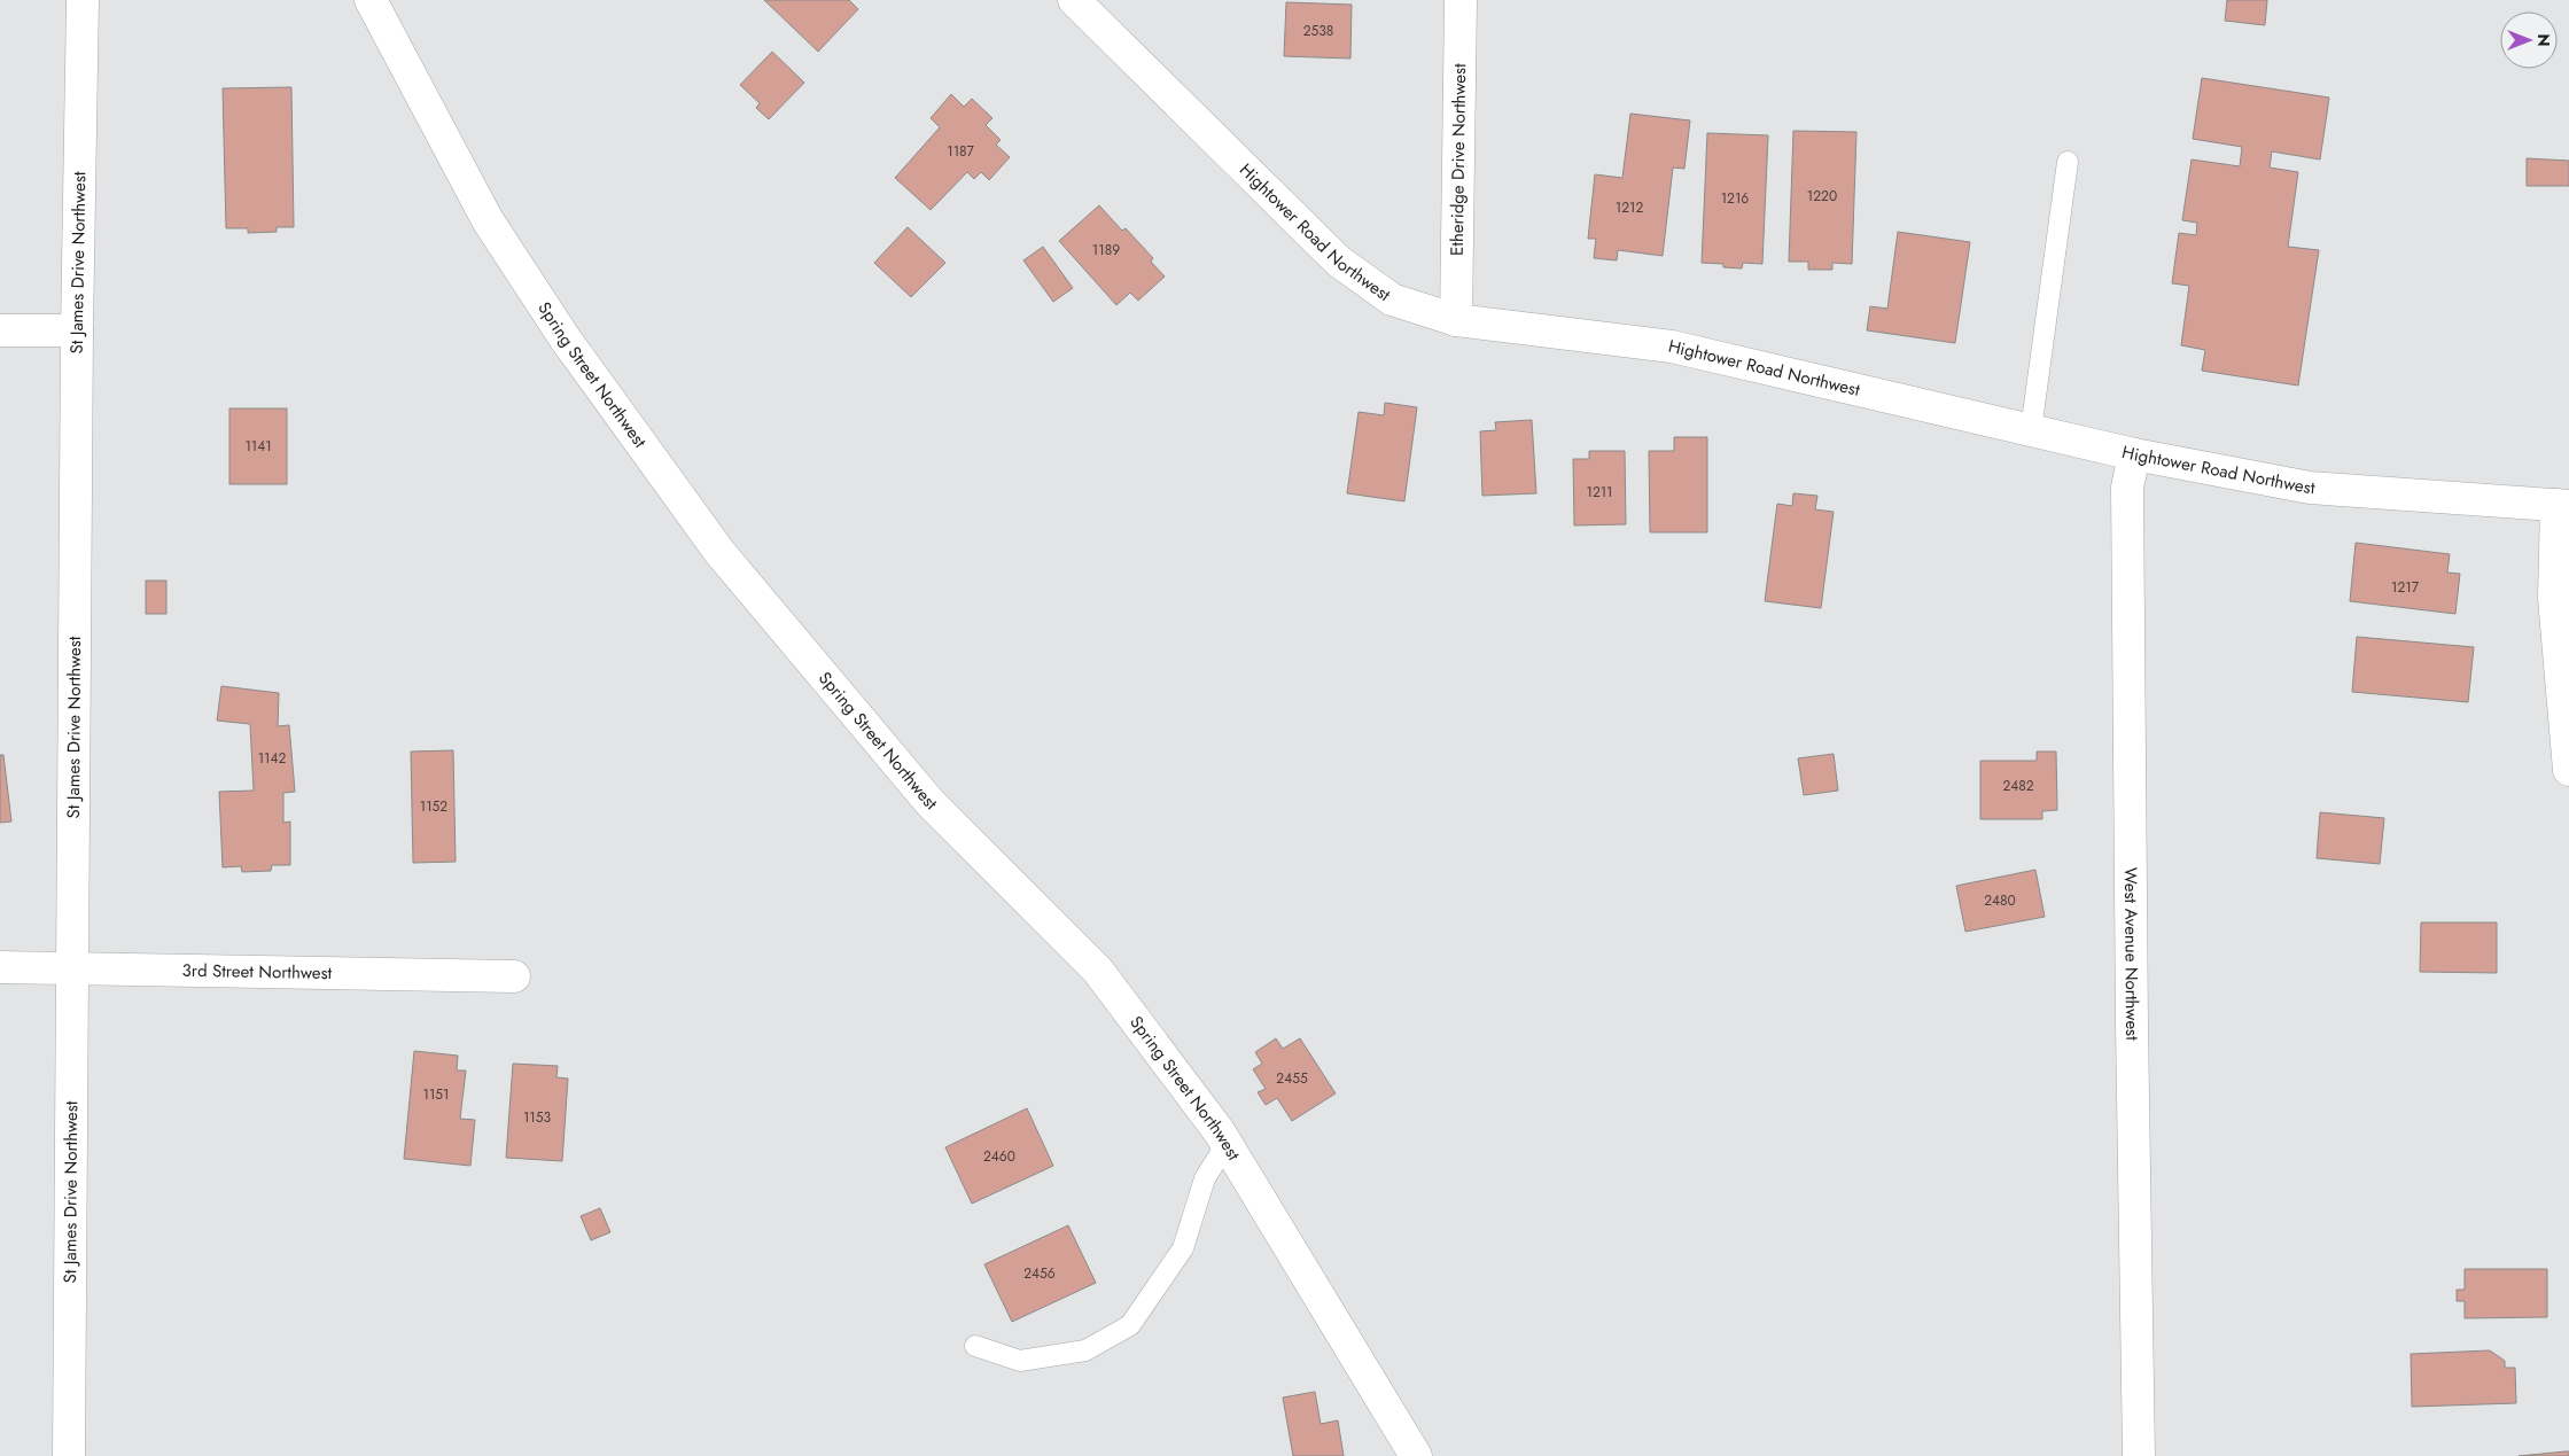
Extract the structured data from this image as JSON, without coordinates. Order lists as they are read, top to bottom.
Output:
{
  "streets": {
    "street": [
      "Etheridge Drive Northwest",
      "Hightower Road Northwest",
      "St James Drive Northwest",
      "Spring Street Northwest",
      "West Avenue Northwest",
      "3rd Street Northwest"
    ]
  },
  "crossings": [
    ["Etheridge Drive Northwest", "Hightower Road Northwest"],
    ["Hightower Road Northwest", "West Avenue Northwest"],
    ["St James Drive Northwest", "3rd Street Northwest"]
  ],
  "house_numbers": [
    "2538",
    "1187",
    "1220",
    "1216",
    "1212",
    "1189",
    "1141",
    "1211",
    "1217",
    "1142",
    "2482",
    "1152",
    "2480",
    "2455",
    "1151",
    "1153",
    "2460",
    "2456"
  ],
  "north": "right"
}
